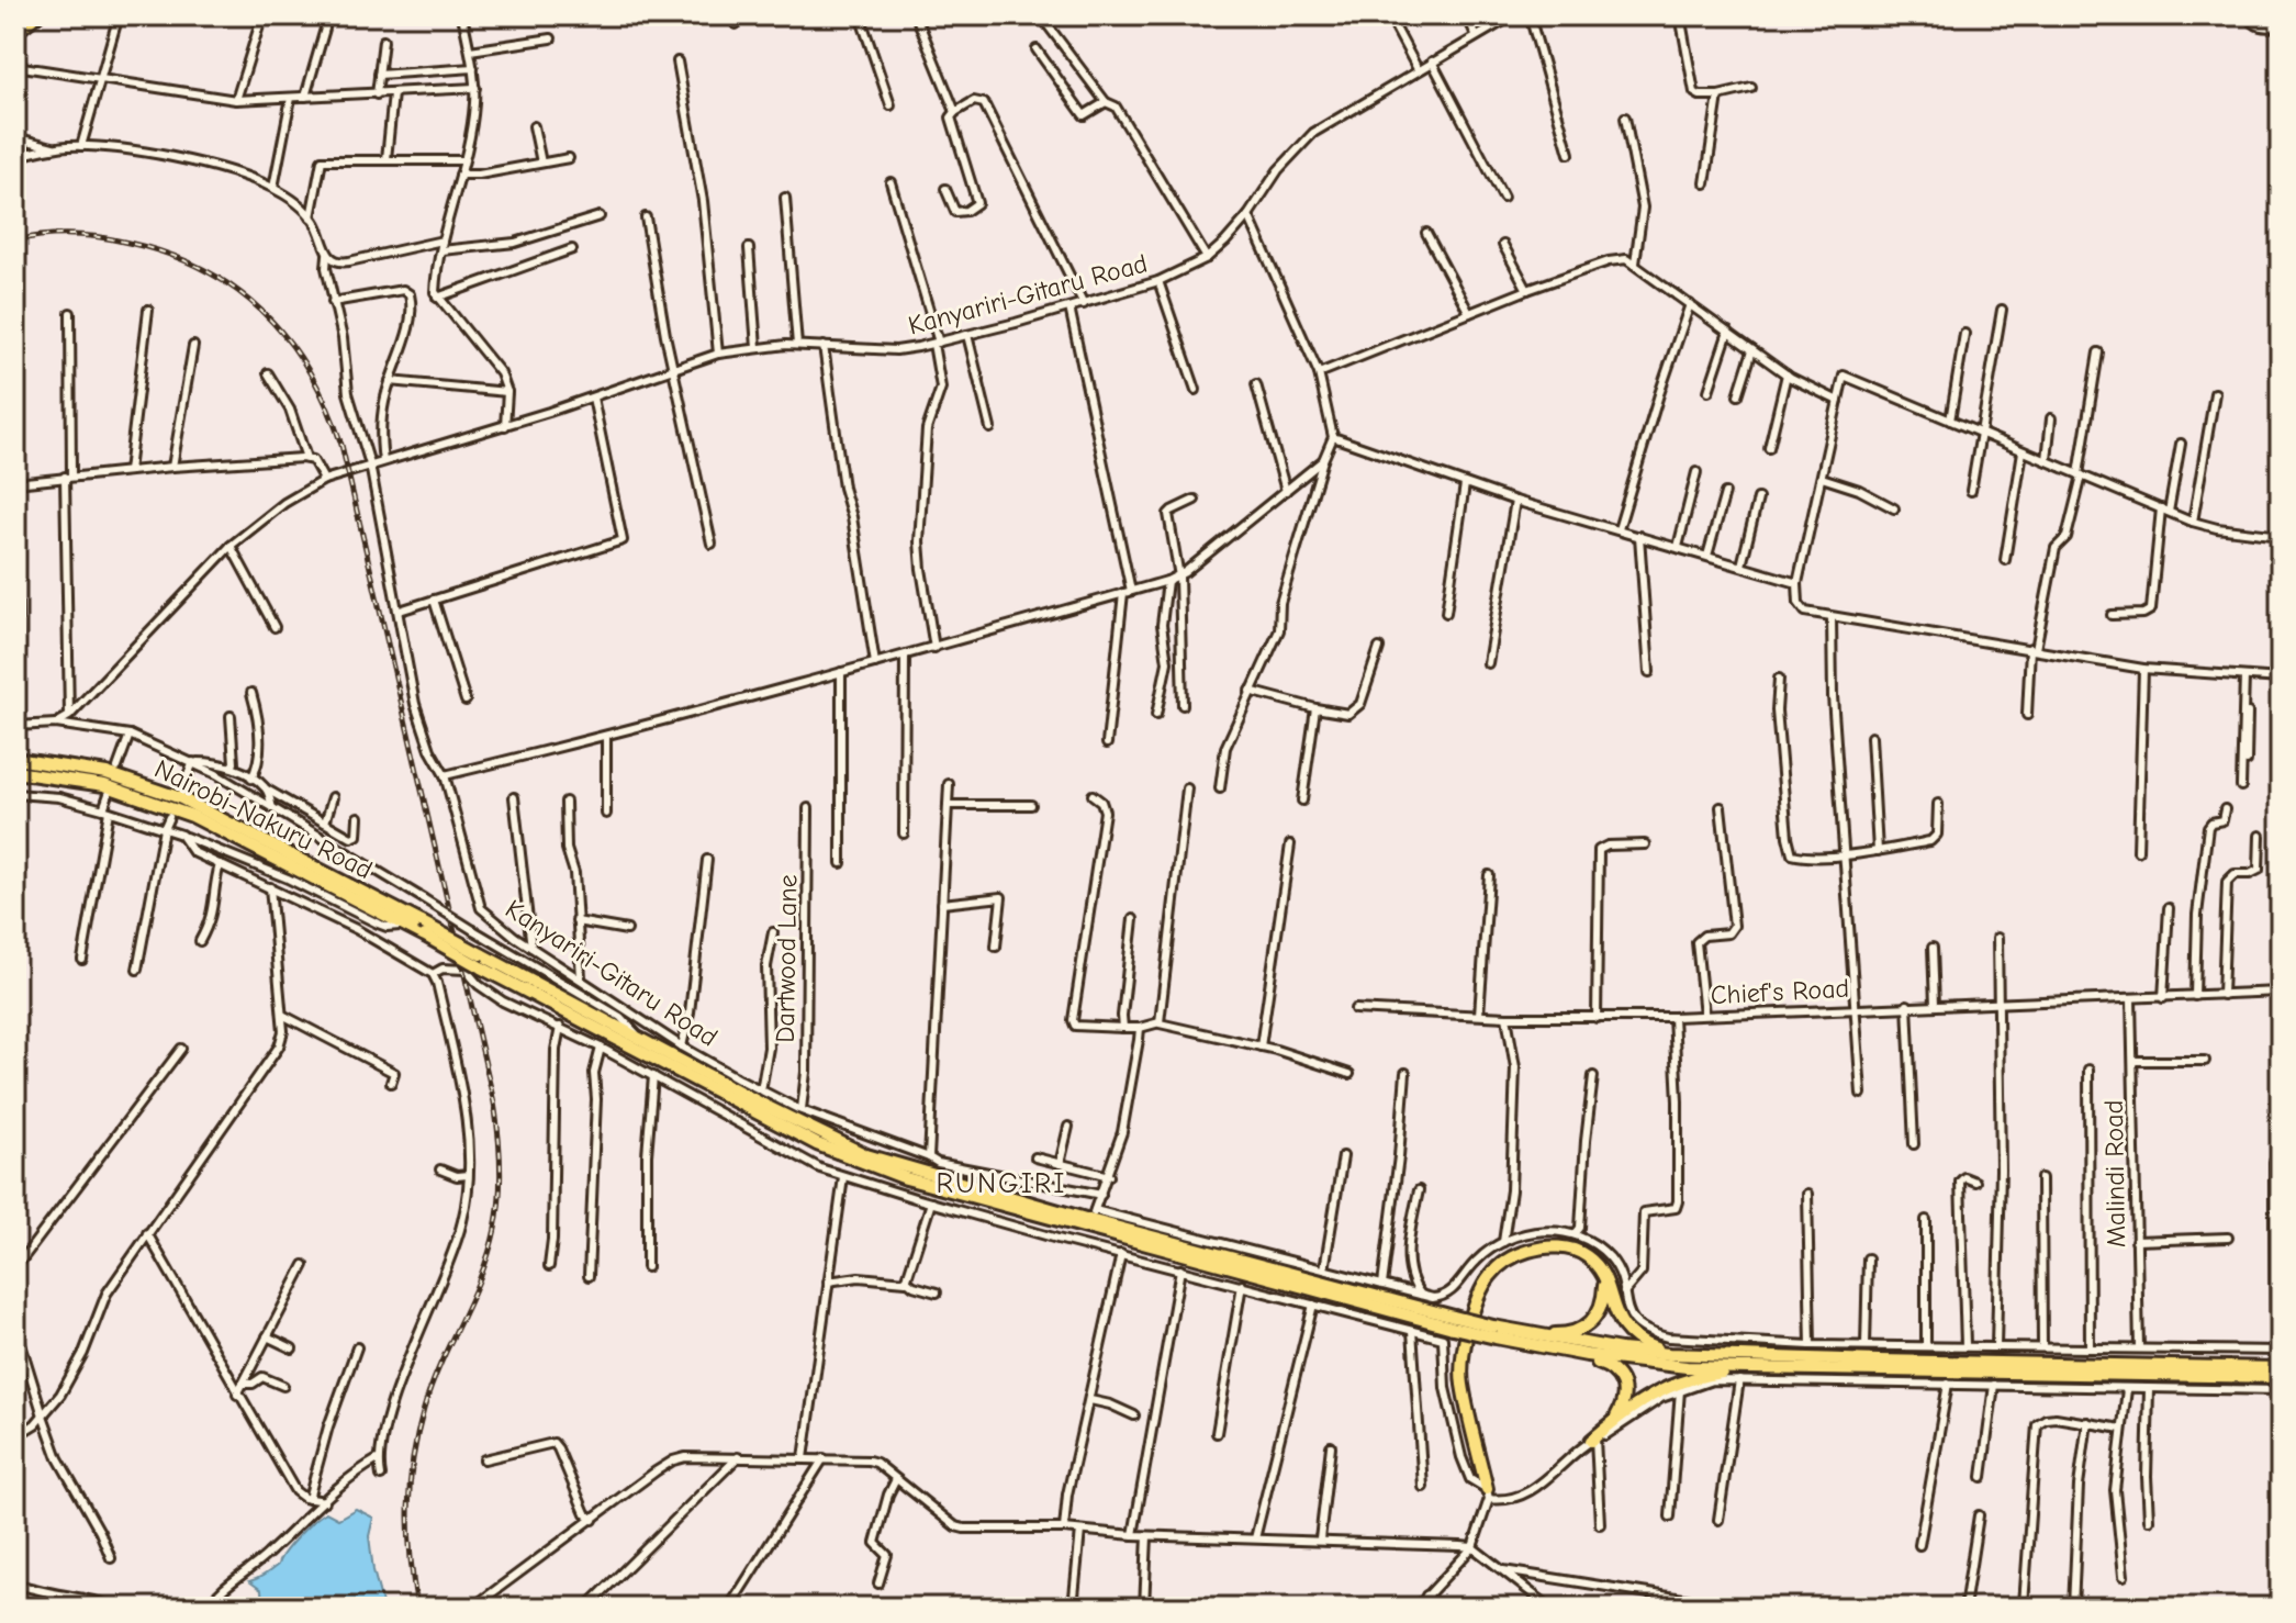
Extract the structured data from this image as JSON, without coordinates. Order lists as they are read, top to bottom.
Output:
{
  "streets": {
    "highway": ["Nairobi-Nakuru Road"],
    "street": [
      "Kanyariri-Gitaru Road",
      "Dartwood Lane",
      "Chief's Road",
      "Malindi Road"
    ]
  },
  "crossings": [
    ["Kanyariri-Gitaru Road", "Dartwood Lane"],
    ["Chief's Road", "Malindi Road"]
  ],
  "districts": ["RUNGIRI"]
}
